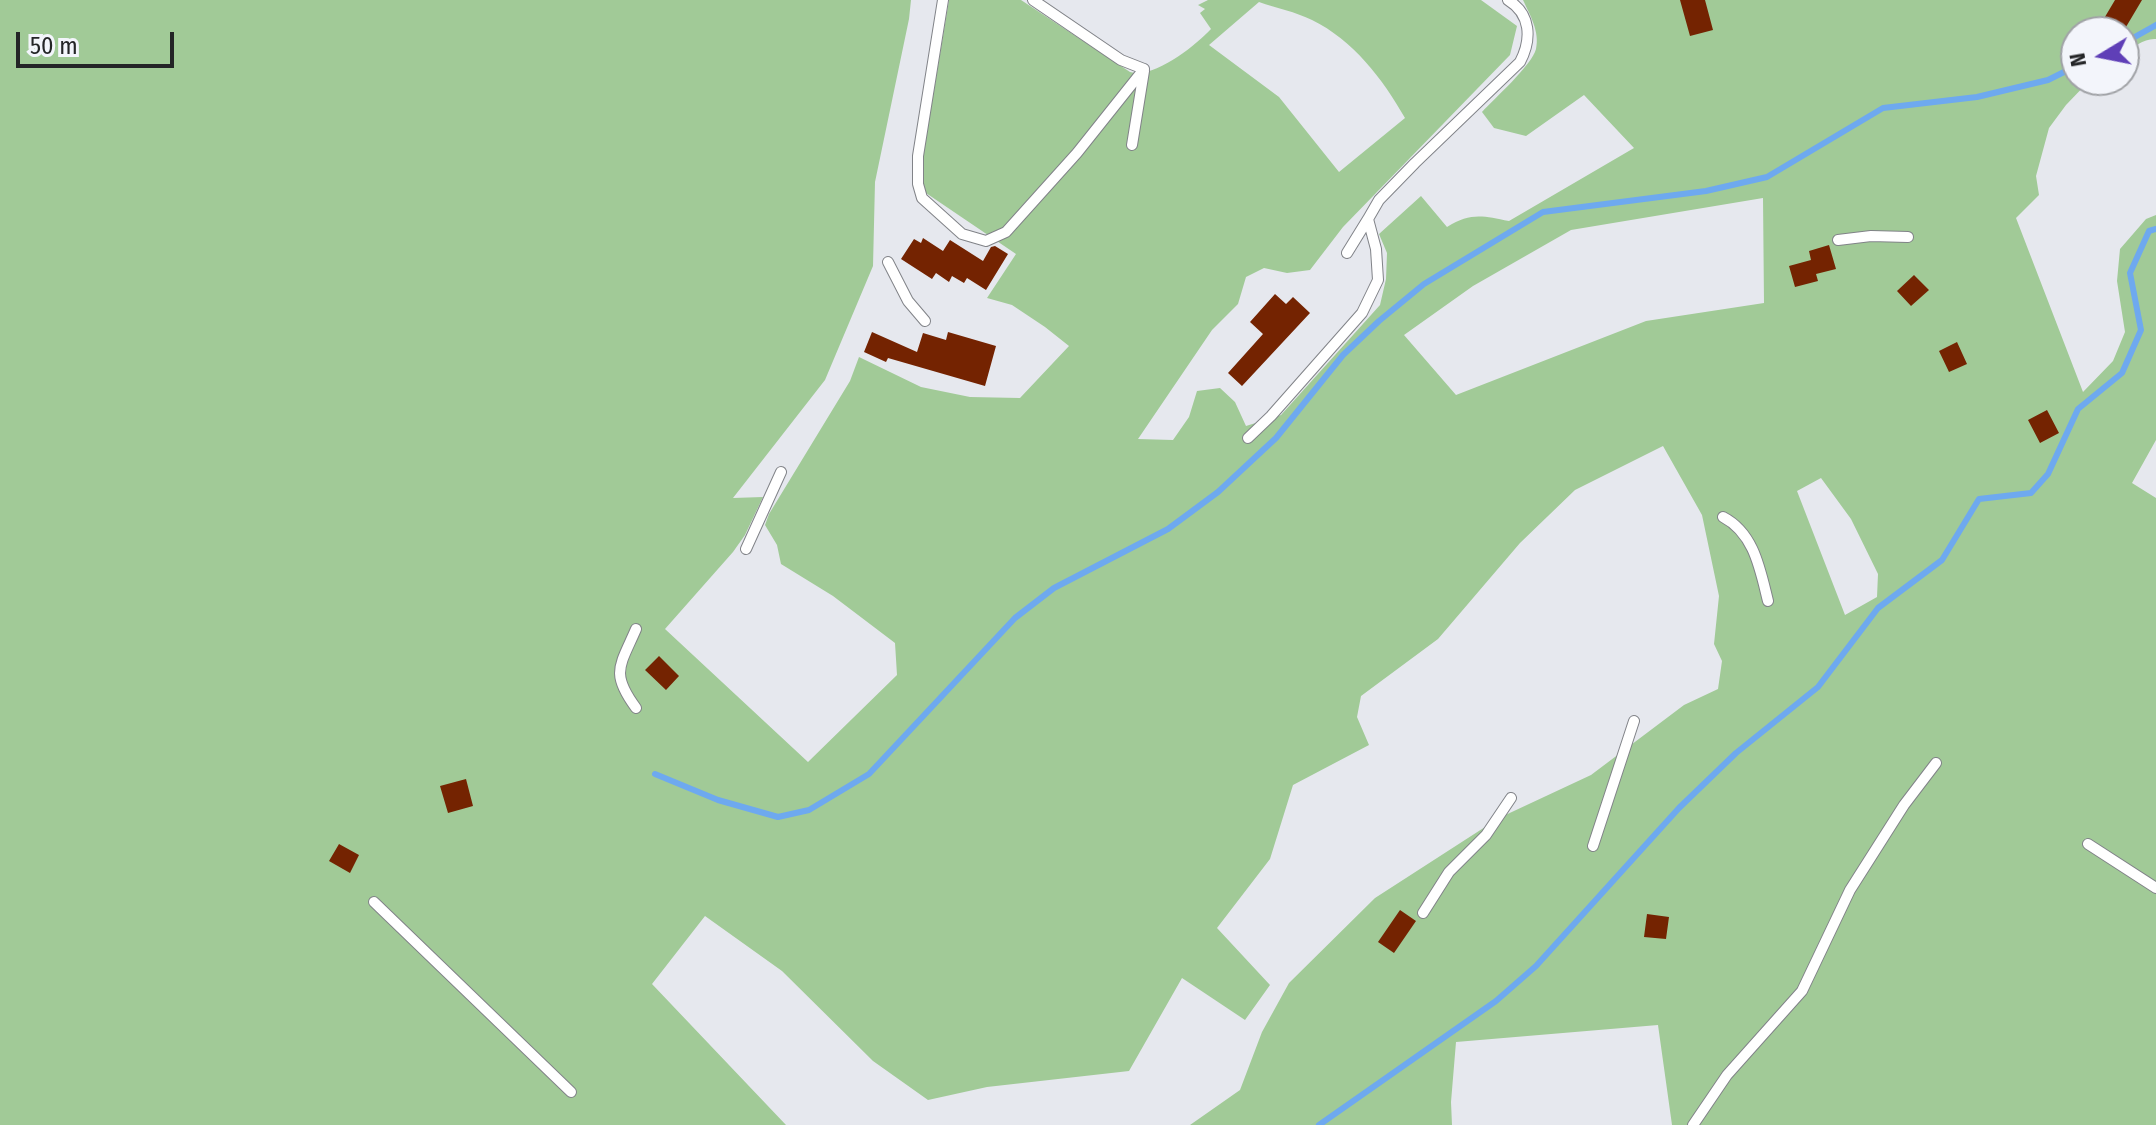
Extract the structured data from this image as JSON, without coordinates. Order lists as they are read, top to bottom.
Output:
{
  "scale_bar": "50 m",
  "north": "left"
}
